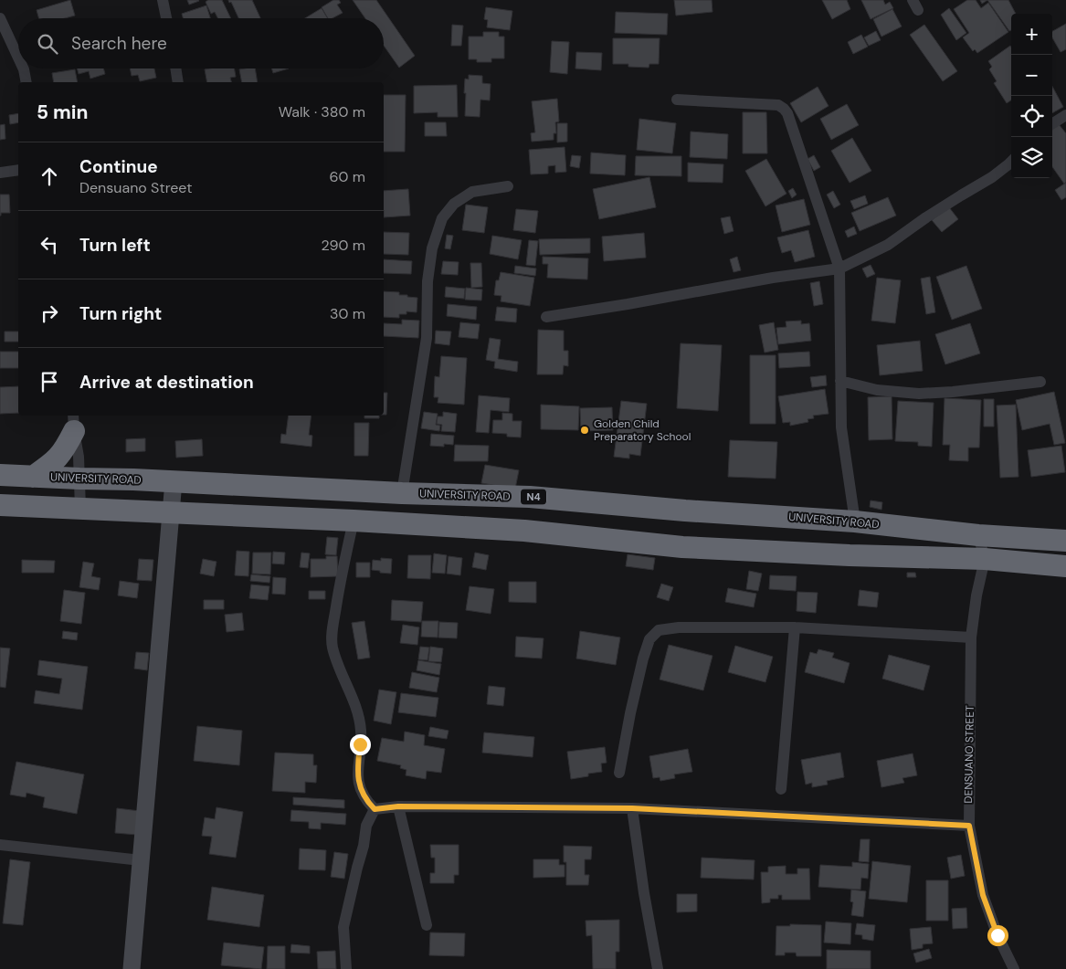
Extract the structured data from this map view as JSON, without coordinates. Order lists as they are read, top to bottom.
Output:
{
  "streets": {
    "highway": ["UNIVERSITY ROAD", "N4"],
    "street": ["DENSUANO STREET"]
  },
  "crossings": [
    ["UNIVERSITY ROAD", "DENSUANO STREET"]
  ],
  "places": ["Golden Child Preparatory School"],
  "page": {
    "map_buttons": ["+", "−"],
    "search": "Search here",
    "heading": ["5 min", "Walk · 380 m"],
    "list": [
      ["Continue", "Densuano Street", "60 m"],
      ["Turn left", "290 m"],
      ["Turn right", "30 m"],
      "Arrive at destination"
    ]
  }
}
